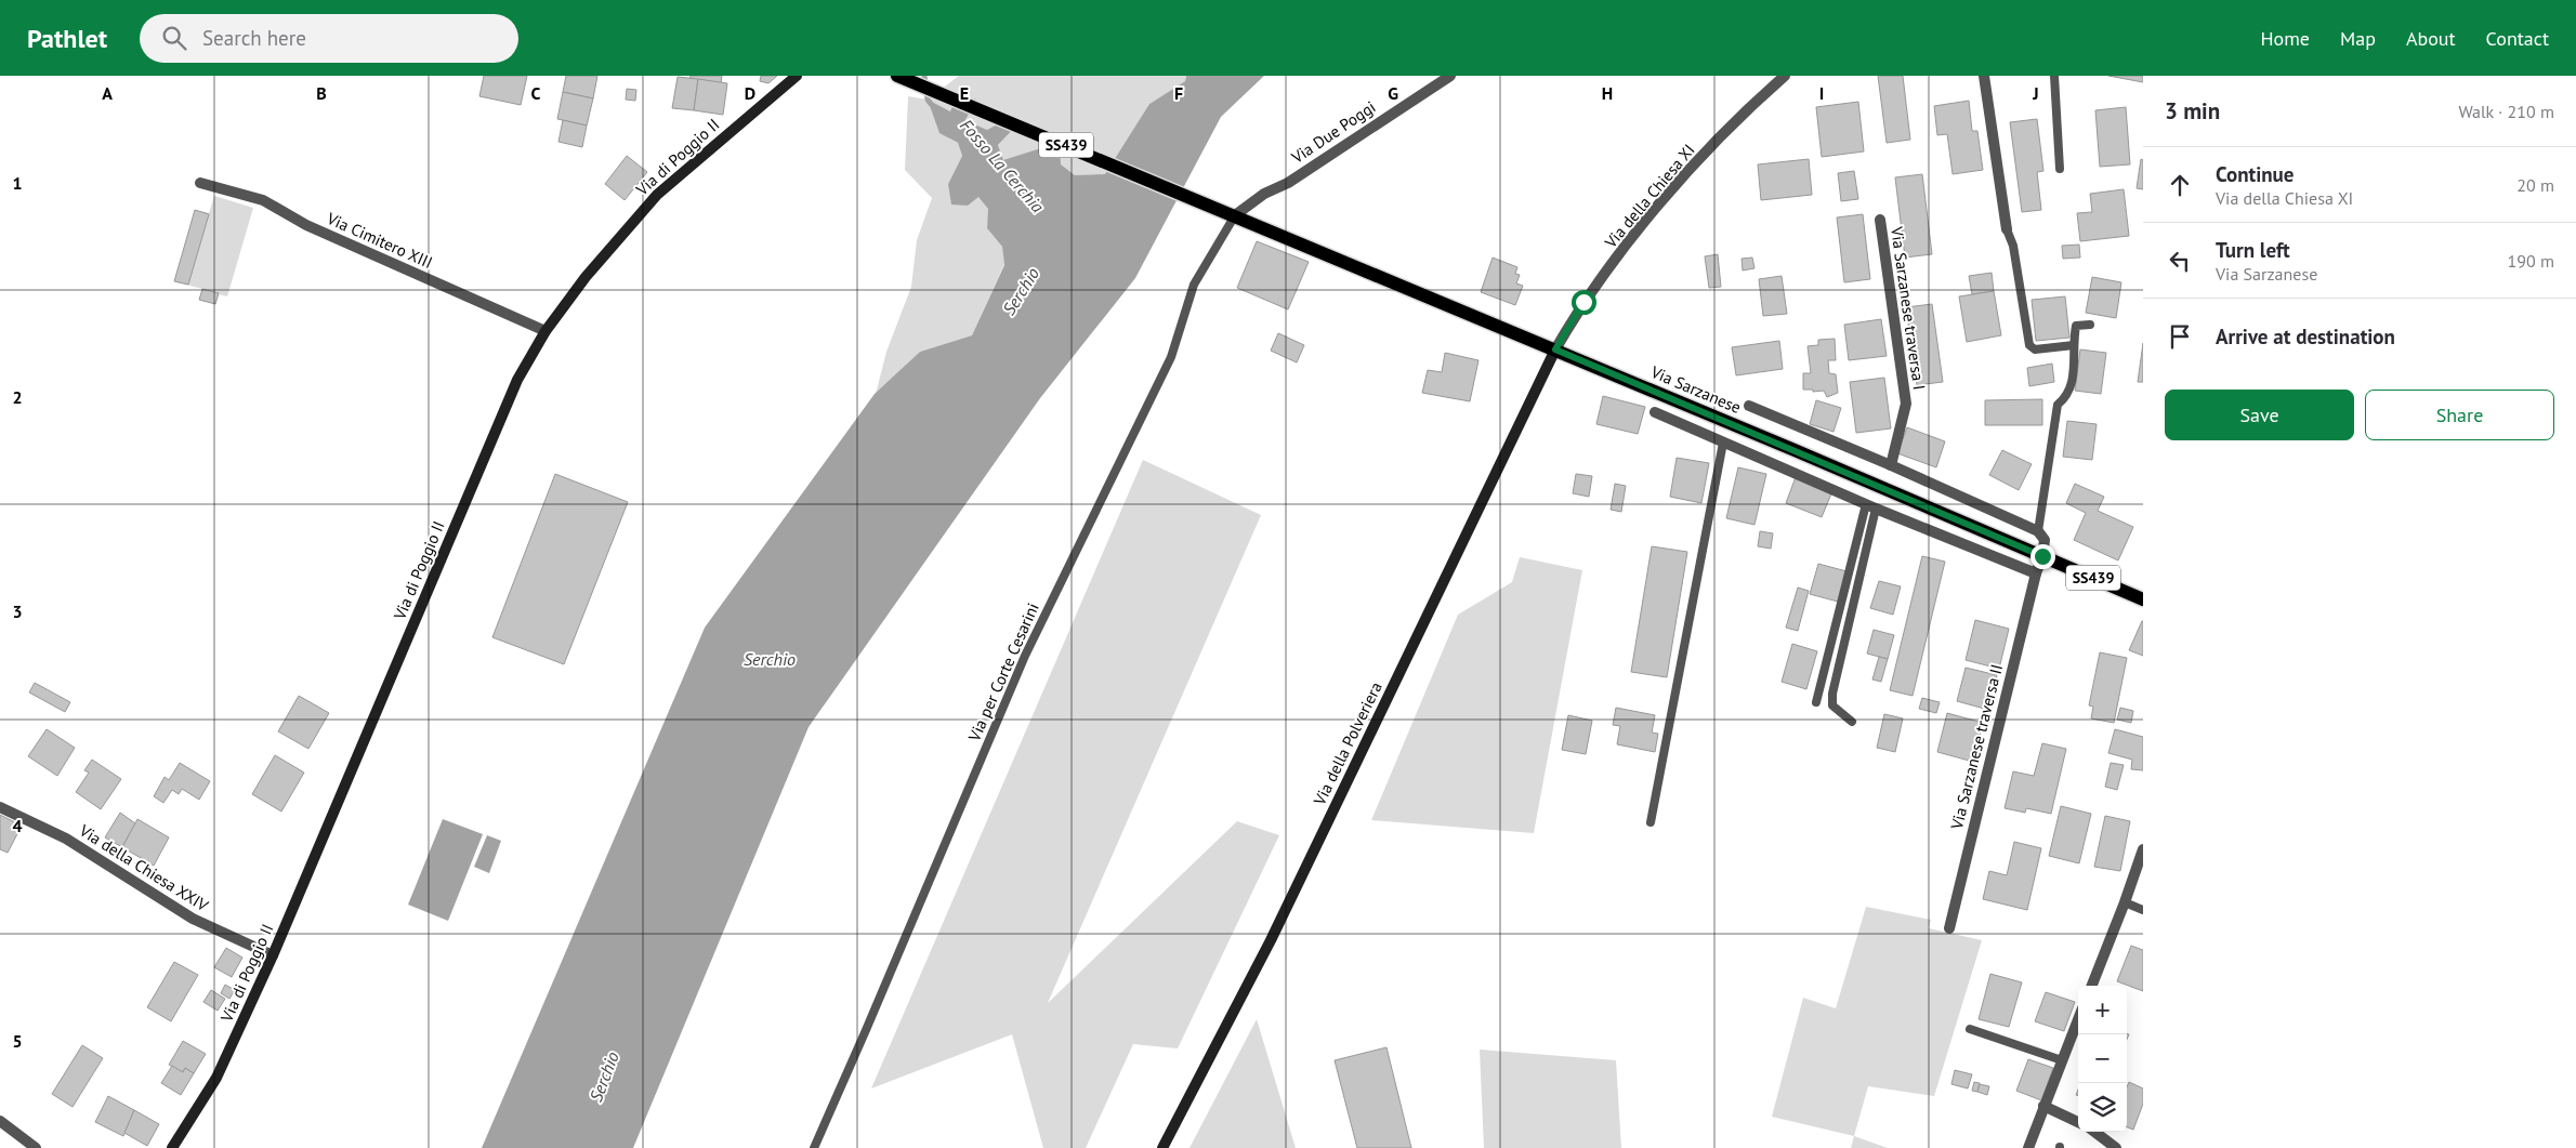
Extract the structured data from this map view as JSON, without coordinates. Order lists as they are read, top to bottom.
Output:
{
  "streets": {
    "main road": [
      "SS439",
      "Via di Poggio II",
      "Via Sarzanese",
      "Via della Polveriera"
    ],
    "street": [
      "Via Due Poggi",
      "Via della Chiesa XI",
      "Via Cimitero XIII",
      "Via Sarzanese traversa I",
      "Via Sarzanese traversa II",
      "Via della Chiesa XXIV"
    ],
    "lane": ["Via per Corte Cesarini"]
  },
  "crossings": [
    ["Via Due Poggi", "SS439"],
    ["Via Due Poggi", "Via Sarzanese"],
    ["Via Due Poggi", "Via per Corte Cesarini"],
    ["SS439", "Via Sarzanese"],
    ["SS439", "Via per Corte Cesarini"],
    ["Via di Poggio II", "Via Cimitero XIII"],
    ["Via di Poggio II", "Via della Chiesa XXIV"],
    ["Via della Chiesa XI", "Via Sarzanese"],
    ["Via della Chiesa XI", "Via della Polveriera"],
    ["Via Sarzanese", "Via per Corte Cesarini"],
    ["Via Sarzanese", "Via della Polveriera"],
    ["Via Sarzanese", "Via Sarzanese traversa II"]
  ],
  "water": ["Fosso La Cerchia", "Serchio"],
  "page": {
    "header": "Pathlet",
    "search": "Search here",
    "nav": [
      "Home",
      "Map",
      "About",
      "Contact"
    ],
    "heading": ["3 min", "Walk · 210 m"],
    "list": [
      ["Continue", "Via della Chiesa XI", "20 m"],
      ["Turn left", "Via Sarzanese", "190 m"],
      "Arrive at destination"
    ],
    "buttons": ["Save", "Share"],
    "map_buttons": ["+", "−"]
  },
  "grid": {
    "columns": [
      "A",
      "B",
      "C",
      "D",
      "E",
      "F",
      "G",
      "H",
      "I",
      "J"
    ],
    "rows": [
      "1",
      "2",
      "3",
      "4",
      "5"
    ]
  }
}
